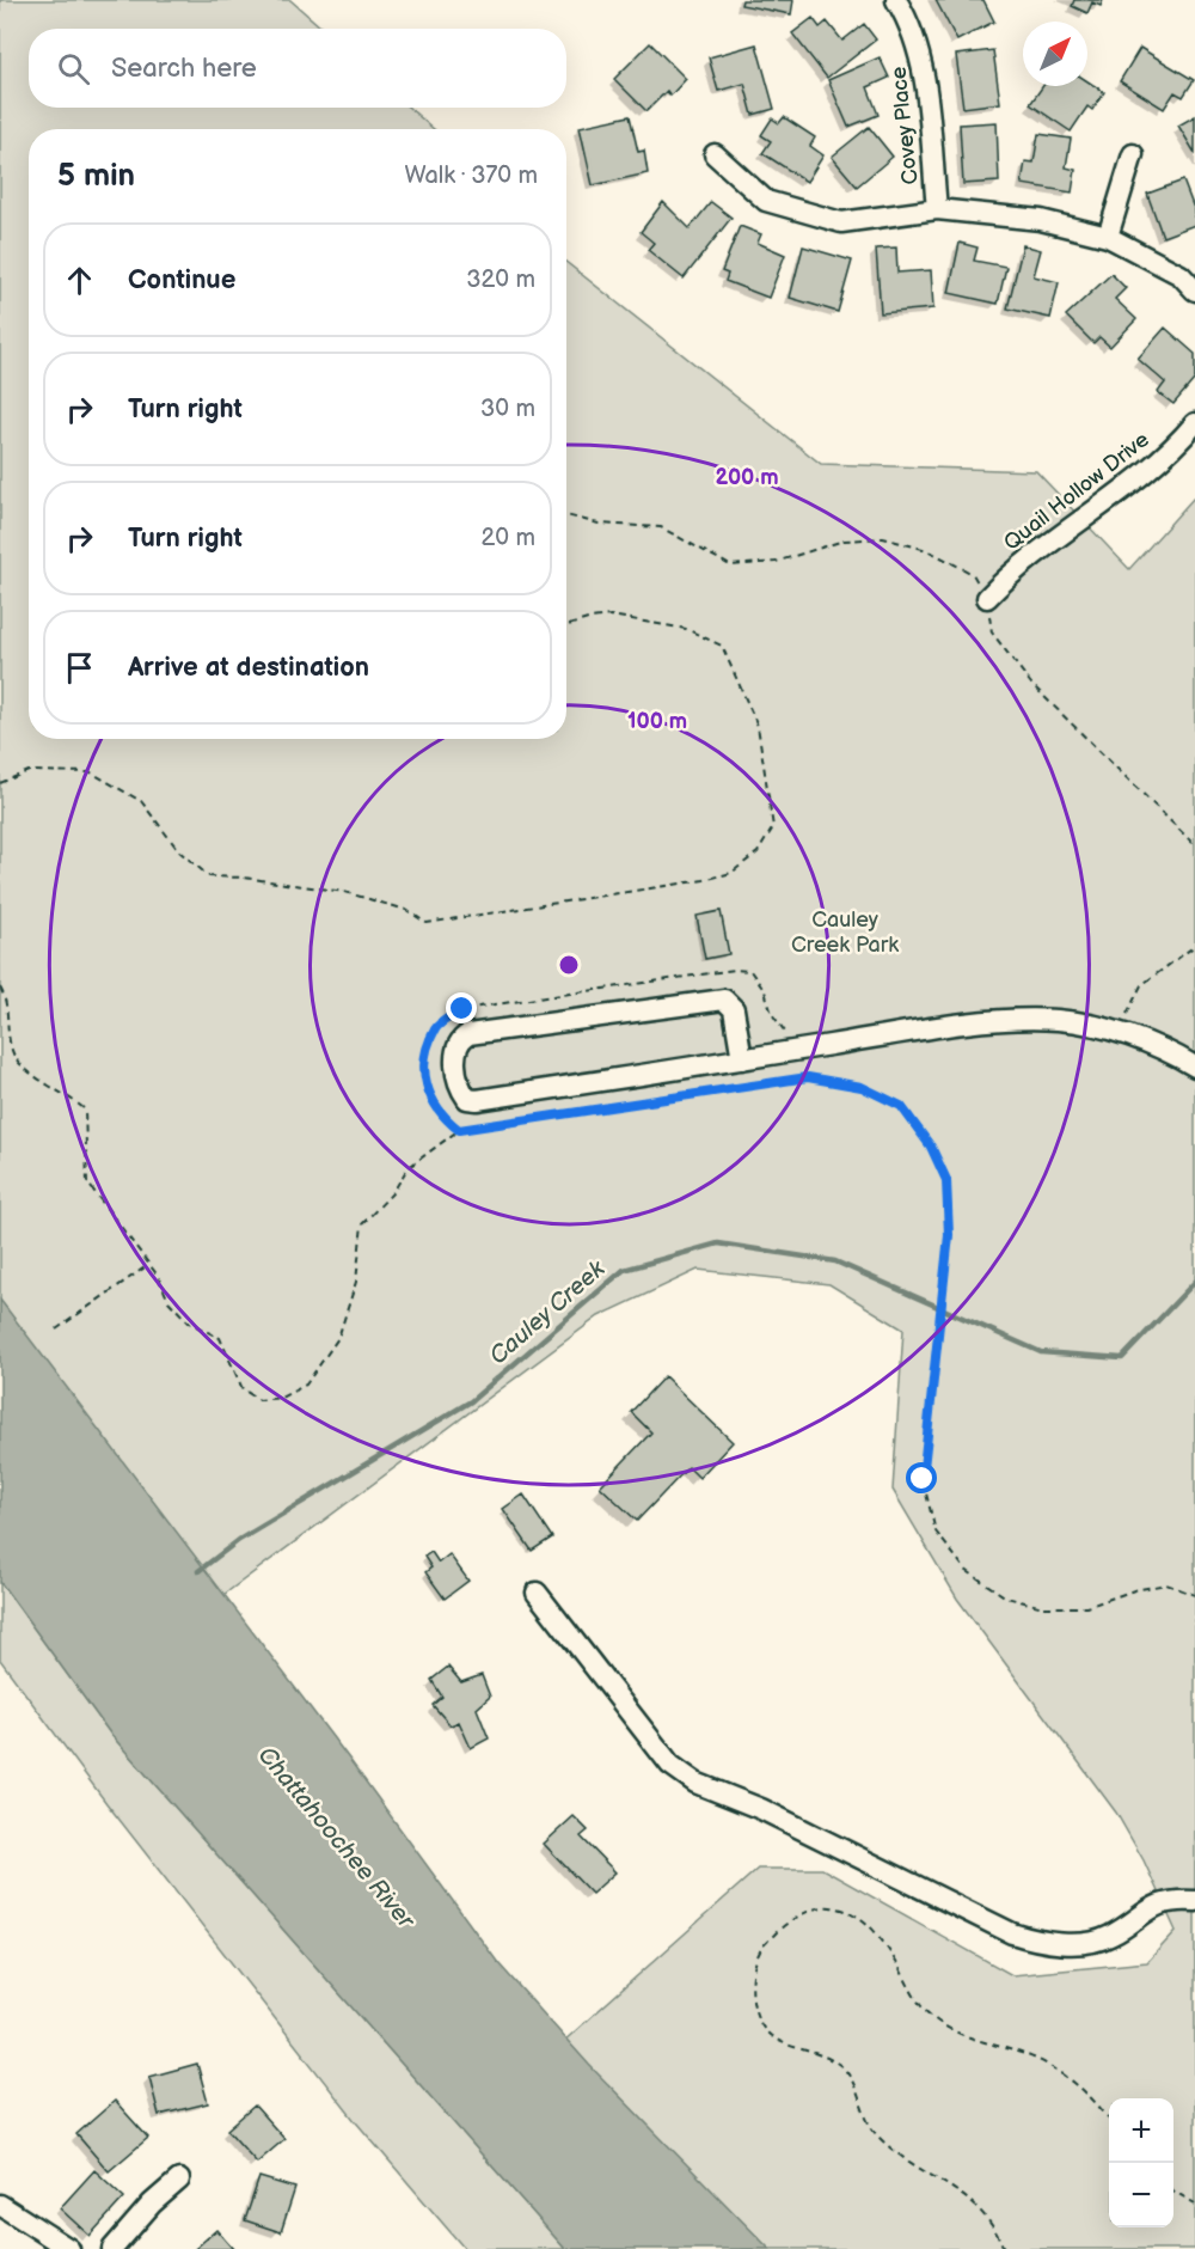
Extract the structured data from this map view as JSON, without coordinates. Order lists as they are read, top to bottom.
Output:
{
  "streets": {
    "street": ["Covey Place", "Quail Hollow Drive"]
  },
  "water": ["Cauley Creek", "Chattahoochee River"],
  "parks": ["Cauley Creek Park"],
  "north": "top right",
  "page": {
    "search": "Search here",
    "heading": ["5 min", "Walk · 370 m"],
    "list": [
      ["Continue", "320 m"],
      ["Turn right", "30 m"],
      ["Turn right", "20 m"],
      "Arrive at destination"
    ],
    "map_buttons": ["+", "−"]
  },
  "rings": ["200 m", "100 m"]
}
